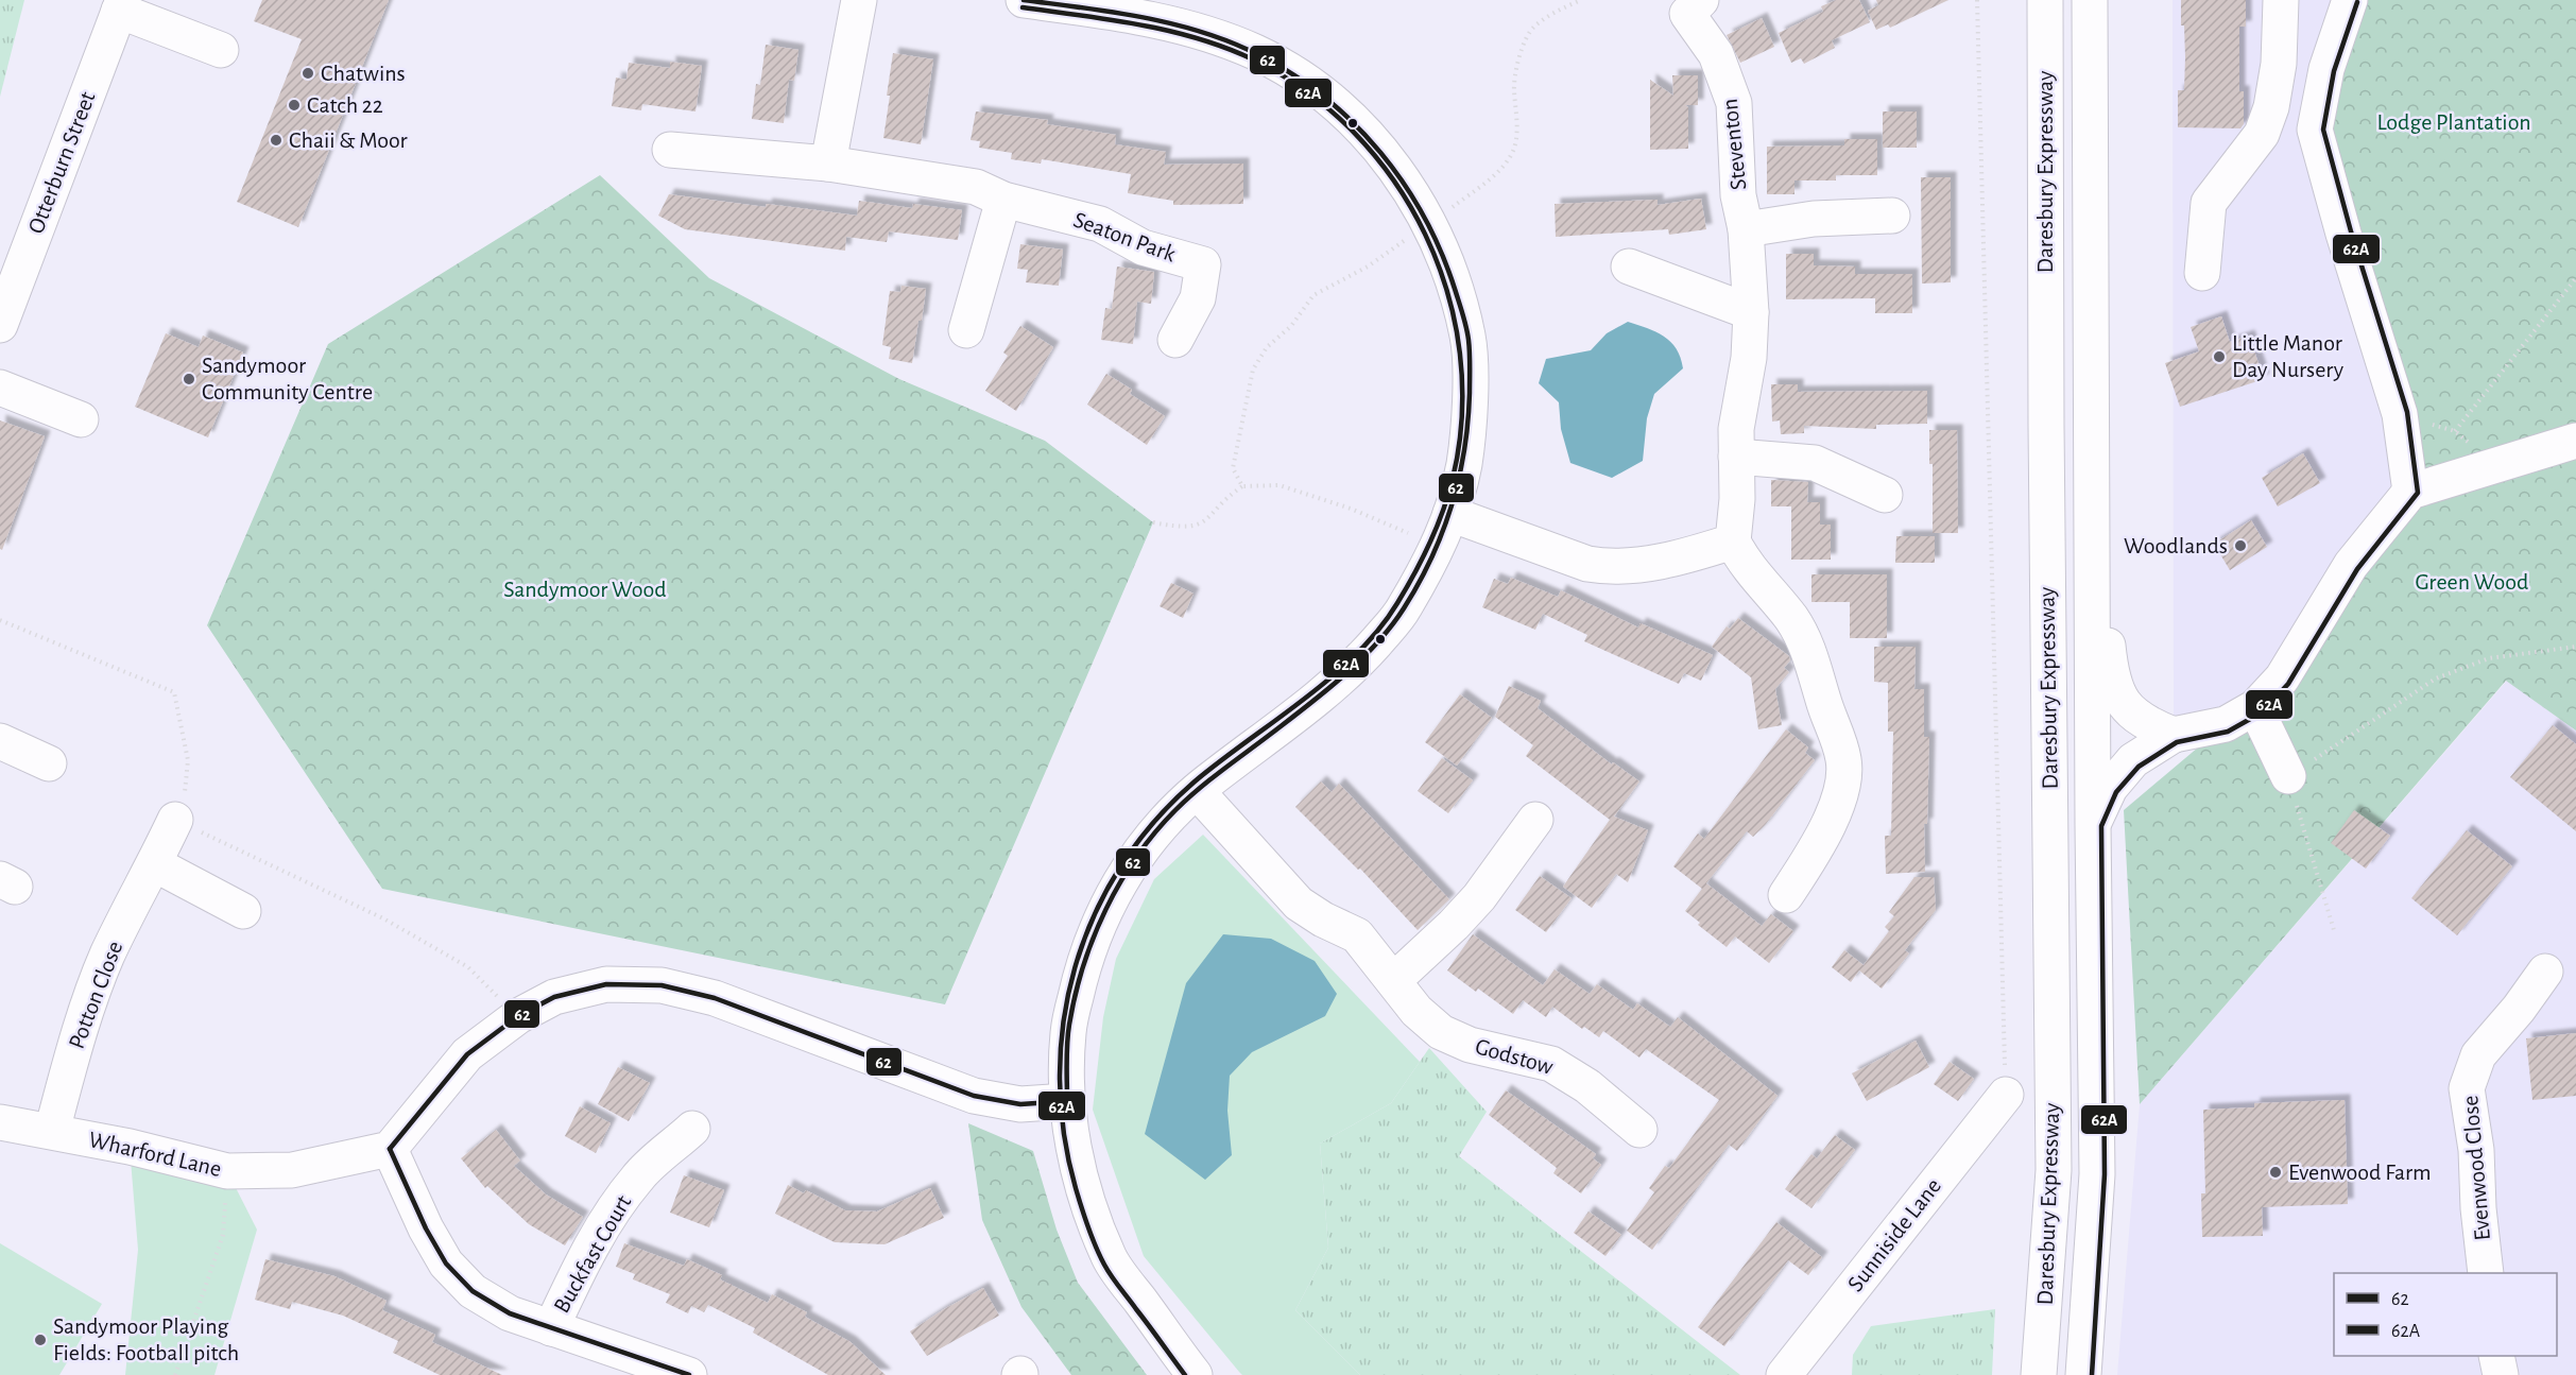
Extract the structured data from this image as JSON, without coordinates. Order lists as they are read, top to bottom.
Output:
{
  "streets": {
    "street": [
      "Steventon",
      "Otterburn Street",
      "Daresbury Expressway",
      "Seaton Park",
      "Potton Close",
      "Godstow",
      "Wharford Lane",
      "Evenwood Close",
      "Sunniside Lane",
      "Buckfast Court"
    ]
  },
  "crossings": [
    ["Potton Close", "Wharford Lane"]
  ],
  "parks": ["Lodge Plantation", "Green Wood", "Sandymoor Wood"],
  "places": [
    "Chatwins",
    "Catch 22",
    "Chaii & Moor",
    "Little Manor Day Nursery",
    "Sandymoor Community Centre",
    "Woodlands",
    "Evenwood Farm",
    "Sandymoor Playing Fields: Football pitch"
  ],
  "lines": ["transit line 62", "transit line 62A"],
  "legend": ["62", "62A"]
}
